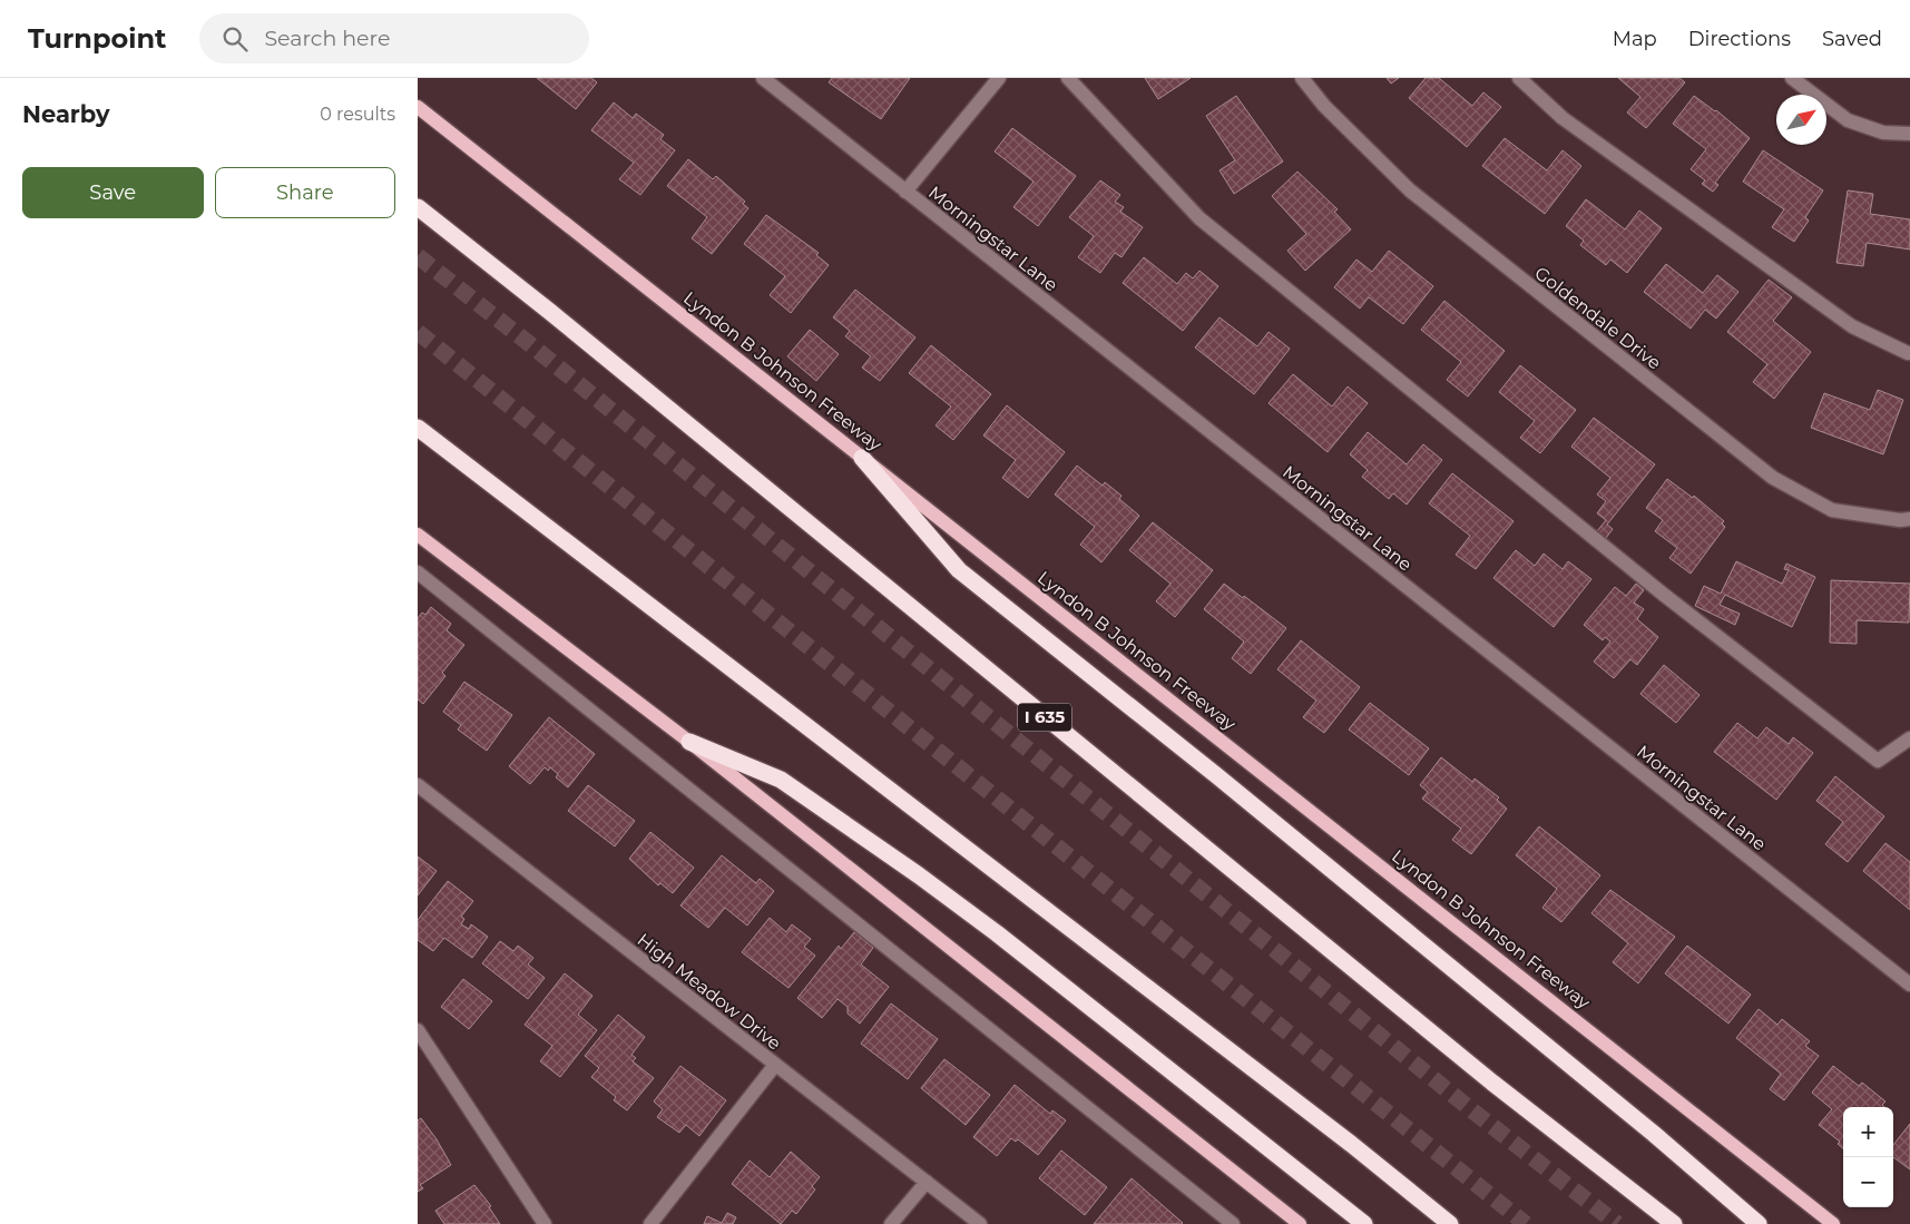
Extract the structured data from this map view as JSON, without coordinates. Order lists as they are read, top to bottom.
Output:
{
  "streets": {
    "highway": ["I 635"],
    "main road": ["Lyndon B Johnson Freeway"],
    "street": ["Morningstar Lane", "Goldendale Drive", "High Meadow Drive"]
  },
  "north": "top right",
  "page": {
    "header": "Turnpoint",
    "search": "Search here",
    "nav": ["Map", "Directions", "Saved"],
    "heading": ["Nearby", "0 results"],
    "buttons": ["Save", "Share"],
    "map_buttons": ["+", "−"]
  }
}
